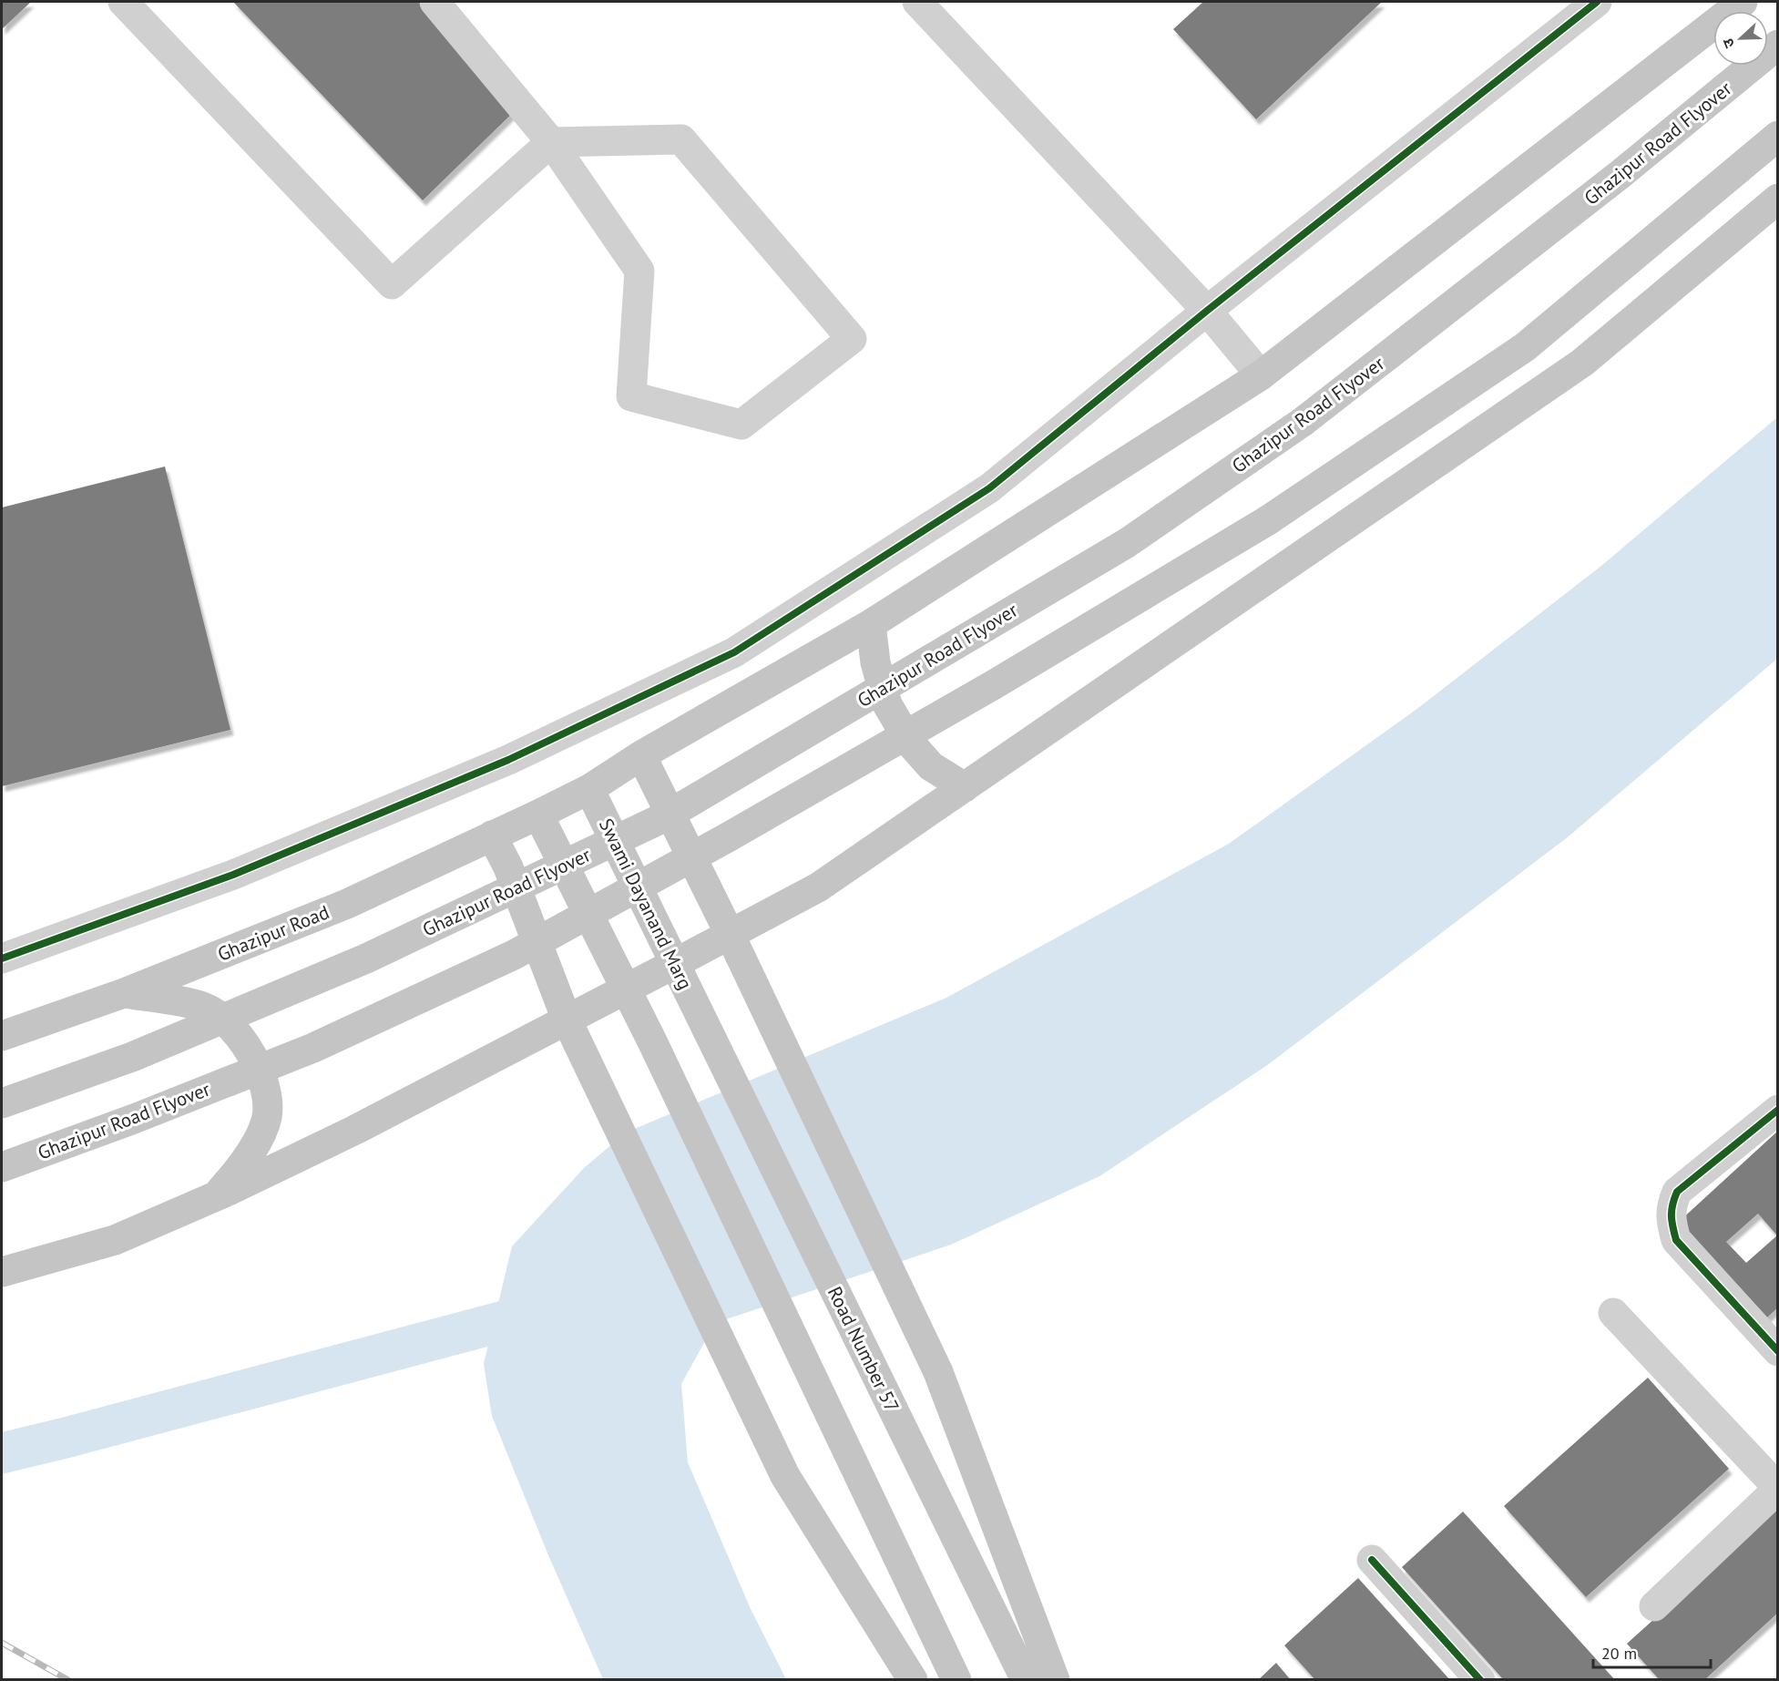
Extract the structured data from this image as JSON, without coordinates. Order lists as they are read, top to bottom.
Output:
{
  "streets": {
    "main road": [
      "Ghazipur Road Flyover",
      "Swami Dayanand Marg",
      "Ghazipur Road",
      "Road Number 57"
    ]
  },
  "crossings": [
    ["Swami Dayanand Marg", "Ghazipur Road"],
    ["Swami Dayanand Marg", "Road Number 57"]
  ],
  "scale_bar": "20 m",
  "north": "left"
}
